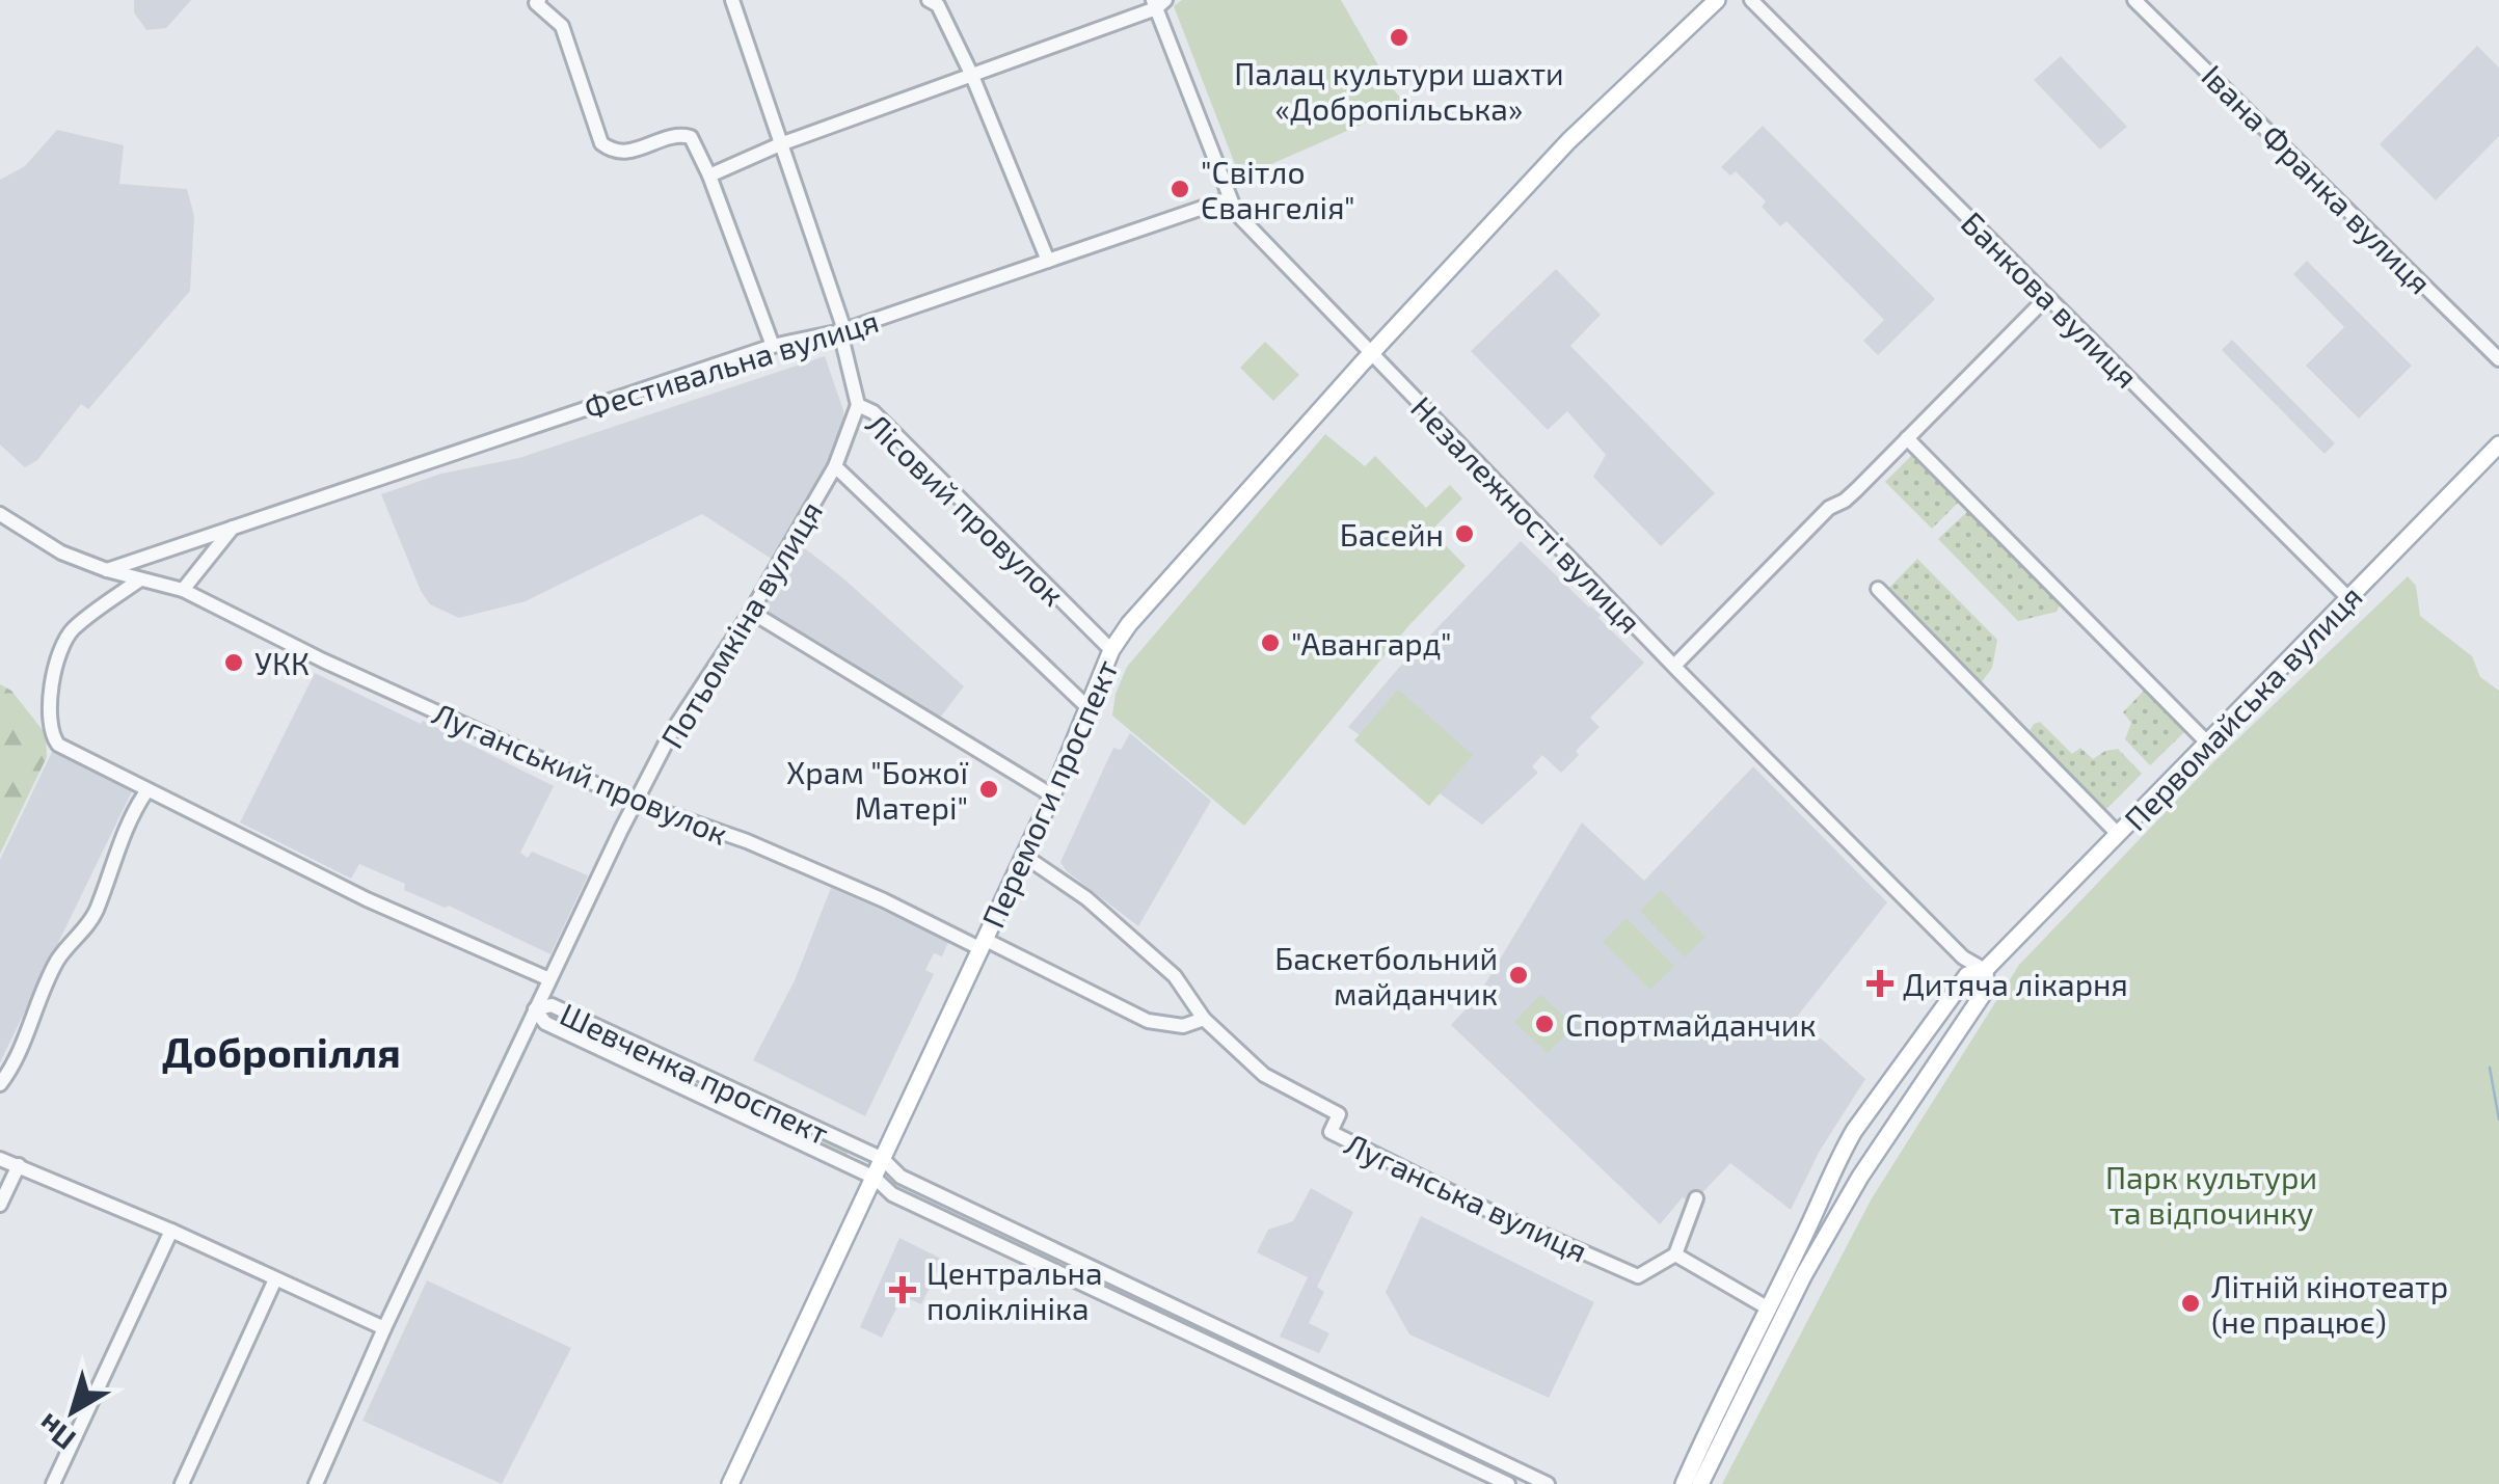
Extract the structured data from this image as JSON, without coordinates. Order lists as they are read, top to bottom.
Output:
{
  "streets": {
    "main road": ["Первомайська вулиця", "Перемоги проспект"],
    "street": [
      "Івана Франка вулиця",
      "Банкова вулиця",
      "Фестивальна вулиця",
      "Лісовий провулок",
      "Незалежності вулиця",
      "Потьомкіна вулиця",
      "Луганський провулок",
      "Шевченка проспект",
      "Луганська вулиця"
    ]
  },
  "crossings": [
    ["Банкова вулиця", "Первомайська вулиця"],
    ["Фестивальна вулиця", "Лісовий провулок"],
    ["Фестивальна вулиця", "Незалежності вулиця"],
    ["Лісовий провулок", "Потьомкіна вулиця"],
    ["Лісовий провулок", "Перемоги проспект"],
    ["Незалежності вулиця", "Первомайська вулиця"],
    ["Незалежності вулиця", "Перемоги проспект"],
    ["Потьомкіна вулиця", "Луганський провулок"],
    ["Потьомкіна вулиця", "Шевченка проспект"],
    ["Луганський провулок", "Перемоги проспект"],
    ["Перемоги проспект", "Шевченка проспект"],
    ["Перемоги проспект", "Луганська вулиця"]
  ],
  "districts": ["Добропілля"],
  "parks": ["Парк культури та відпочинку"],
  "places": {
    "other": [
      "Палац культури шахти «Добропільська»",
      "\"Світло Євангелія\"",
      "Басейн",
      "\"Авангард\"",
      "УКК",
      "Храм \"Божої Матері\"",
      "Баскетбольний майданчик",
      "Спортмайданчик",
      "Літній кінотеатр (не працює)"
    ],
    "health": ["Дитяча лікарня", "Центральна поліклініка"]
  },
  "north": "bottom left"
}
